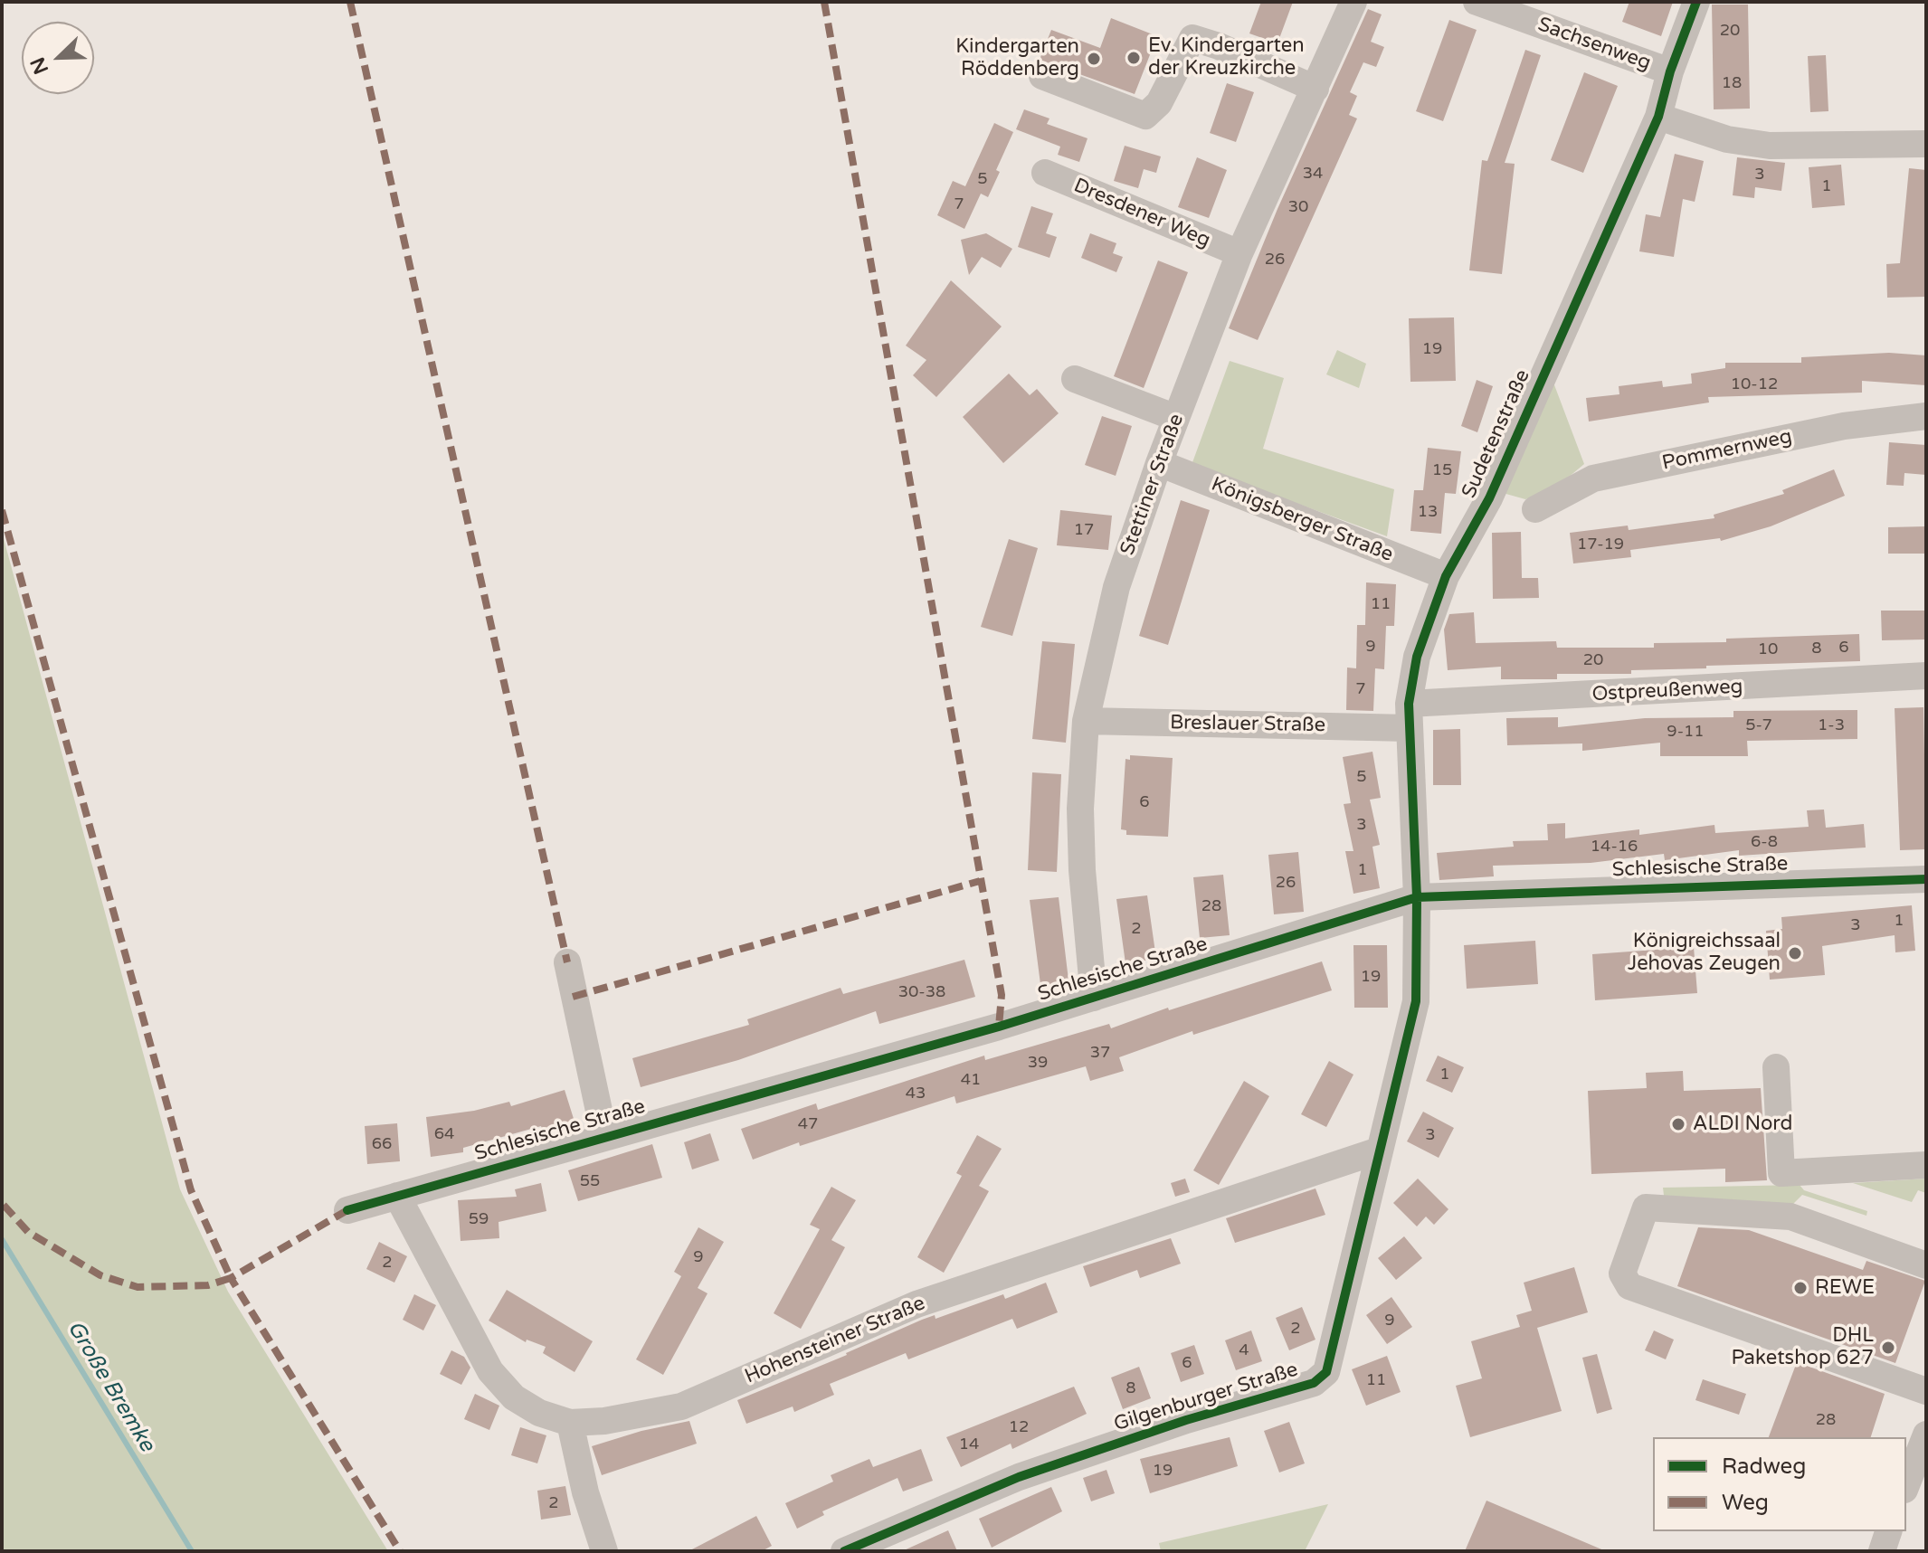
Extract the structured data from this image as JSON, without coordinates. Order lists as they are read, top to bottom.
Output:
{
  "streets": {
    "street": [
      "Sachsenweg",
      "Dresdener Weg",
      "Sudetenstraße",
      "Pommernweg",
      "Stettiner Straße",
      "Königsberger Straße",
      "Ostpreußenweg",
      "Breslauer Straße",
      "Schlesische Straße",
      "Hohensteiner Straße",
      "Gilgenburger Straße"
    ]
  },
  "crossings": [
    ["Sachsenweg", "Sudetenstraße"],
    ["Dresdener Weg", "Stettiner Straße"],
    ["Sudetenstraße", "Königsberger Straße"],
    ["Sudetenstraße", "Ostpreußenweg"],
    ["Sudetenstraße", "Breslauer Straße"],
    ["Sudetenstraße", "Schlesische Straße"],
    ["Sudetenstraße", "Gilgenburger Straße"],
    ["Stettiner Straße", "Königsberger Straße"],
    ["Stettiner Straße", "Breslauer Straße"],
    ["Stettiner Straße", "Schlesische Straße"],
    ["Ostpreußenweg", "Breslauer Straße"],
    ["Schlesische Straße", "Hohensteiner Straße"],
    ["Schlesische Straße", "Gilgenburger Straße"],
    ["Hohensteiner Straße", "Gilgenburger Straße"]
  ],
  "water": ["Große Bremke"],
  "places": [
    "Ev. Kindergarten der Kreuzkirche",
    "Kindergarten Röddenberg",
    "Königreichssaal Jehovas Zeugen",
    "ALDI Nord",
    "REWE",
    "DHL Paketshop 627"
  ],
  "house_numbers": [
    "20",
    "18",
    "34",
    "3",
    "5",
    "1",
    "7",
    "30",
    "26",
    "19",
    "10-12",
    "15",
    "13",
    "17",
    "17-19",
    "11",
    "9",
    "6",
    "8",
    "10",
    "20",
    "7",
    "5-7",
    "1-3",
    "9-11",
    "5",
    "6",
    "3",
    "6-8",
    "14-16",
    "1",
    "26",
    "28",
    "1",
    "3",
    "2",
    "19",
    "30-38",
    "37",
    "39",
    "1",
    "41",
    "43",
    "47",
    "64",
    "3",
    "66",
    "55",
    "59",
    "9",
    "2",
    "9",
    "2",
    "4",
    "6",
    "11",
    "8",
    "28",
    "12",
    "14",
    "19",
    "2"
  ],
  "legend": ["Radweg", "Weg"],
  "north": "bottom left"
}
